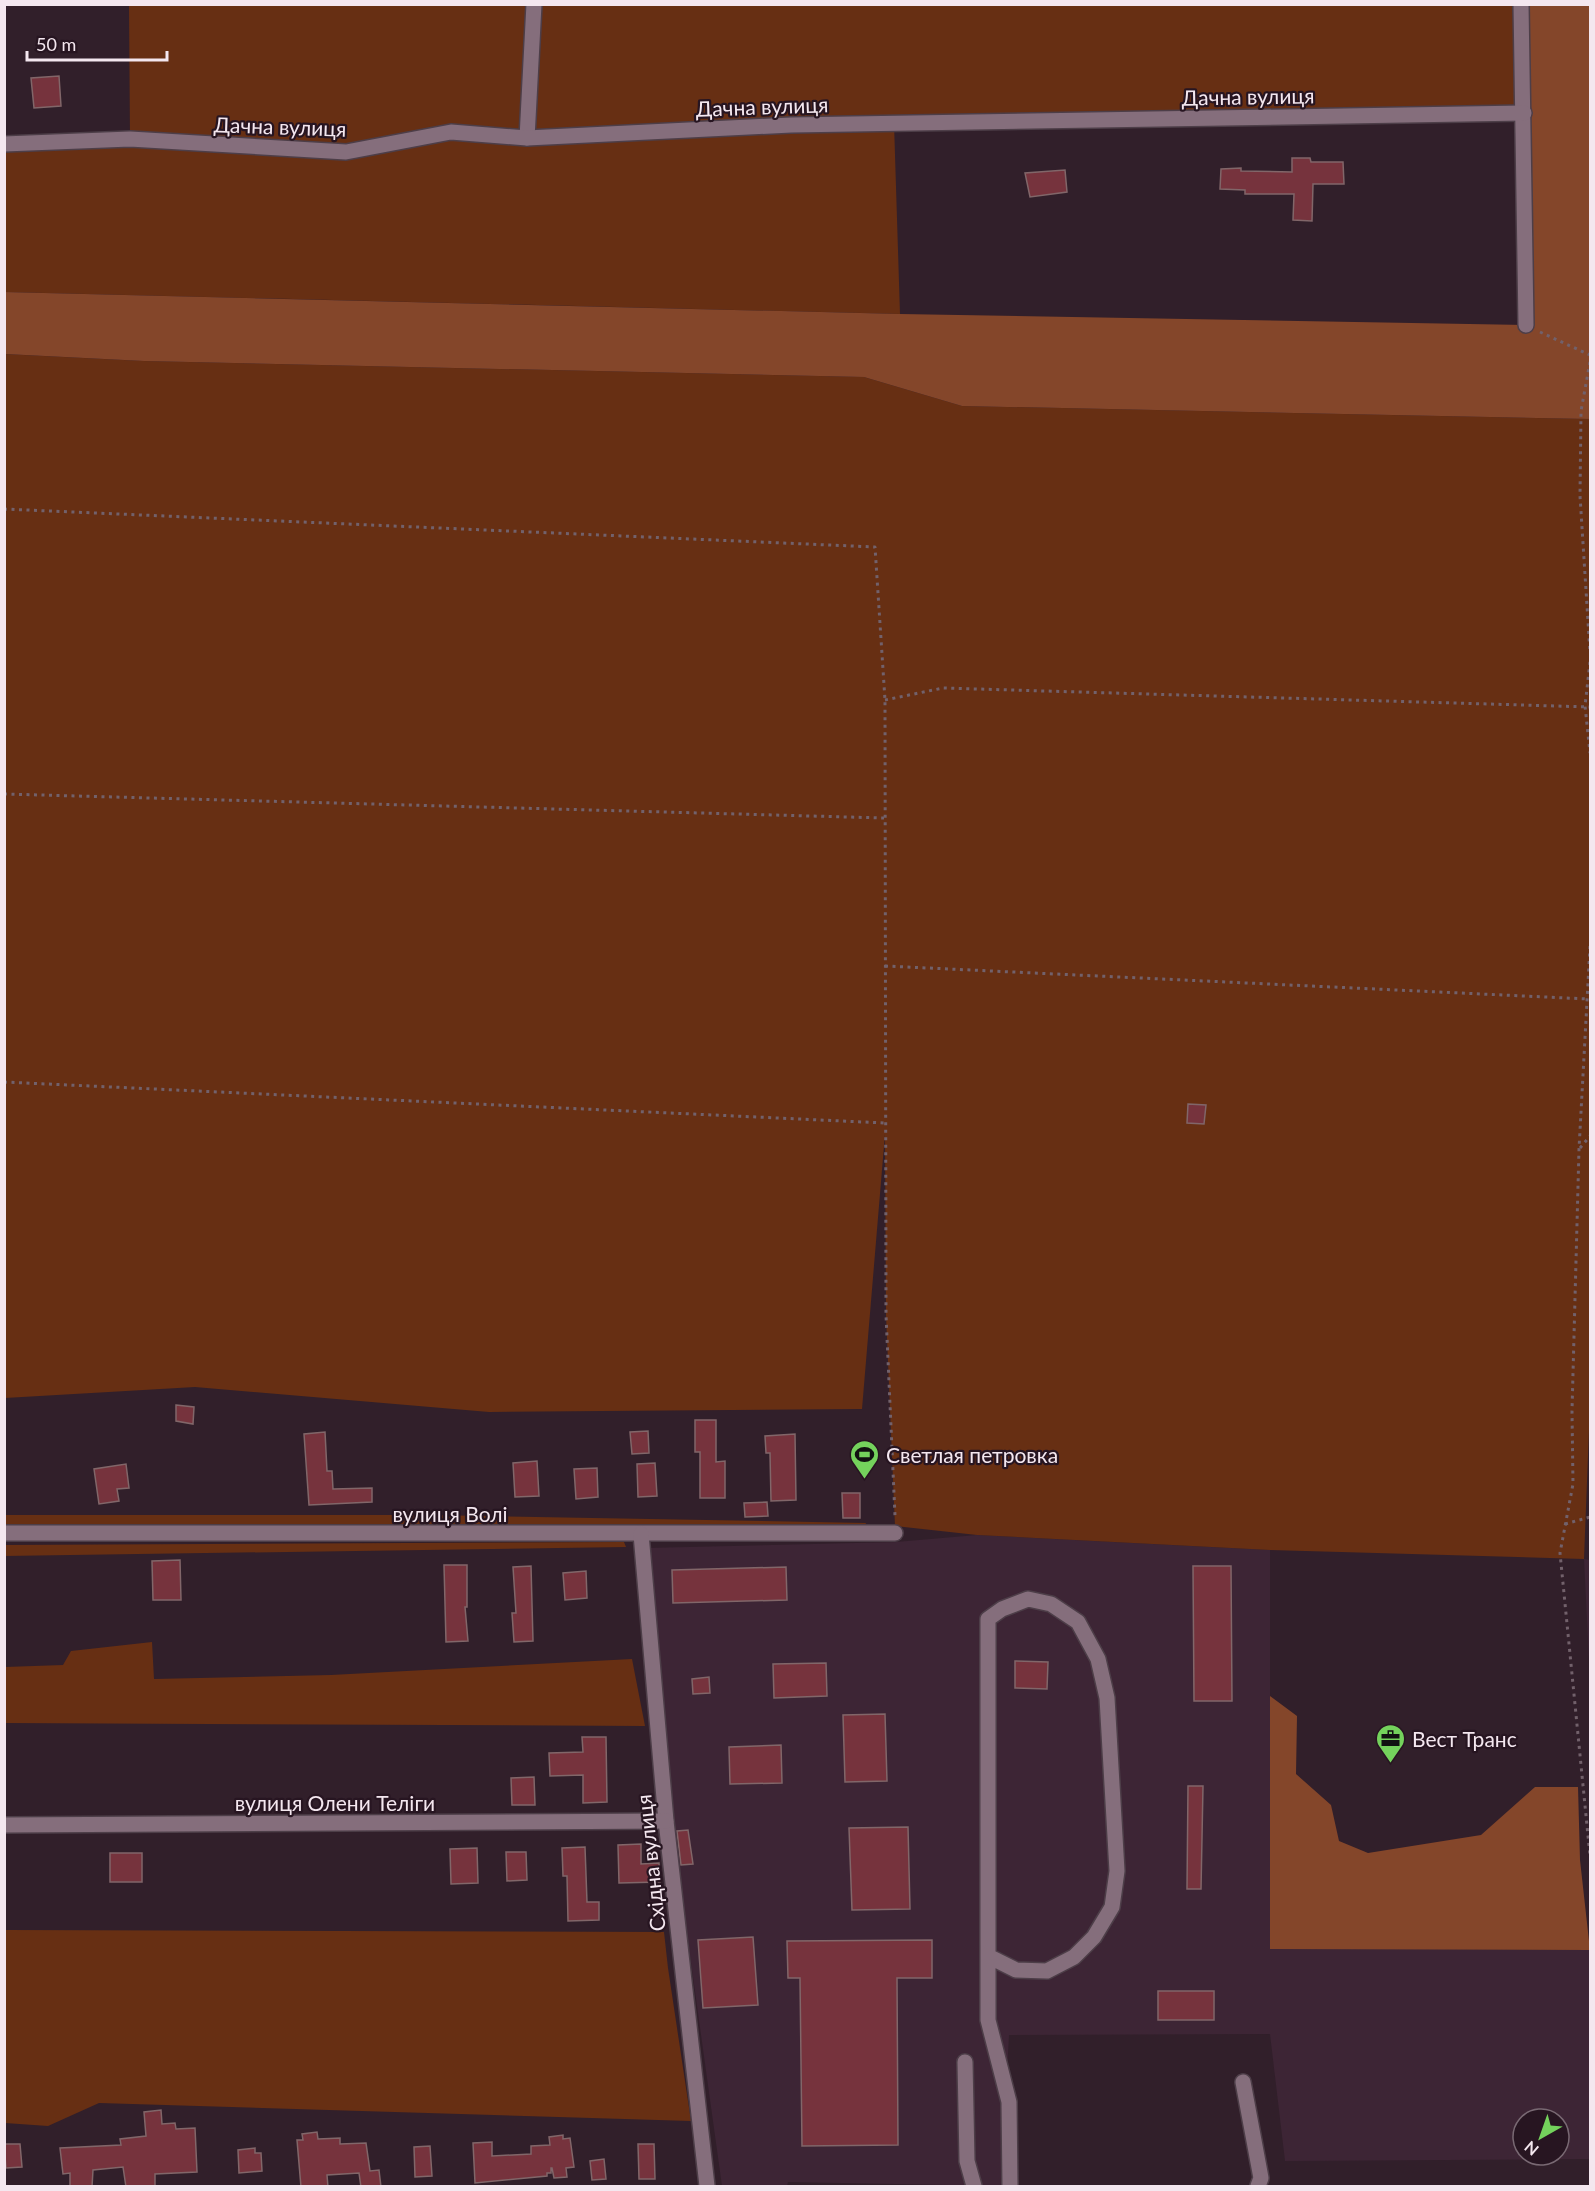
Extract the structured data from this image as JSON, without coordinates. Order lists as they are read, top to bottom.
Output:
{
  "streets": {
    "street": [
      "Дачна вулиця",
      "вулиця Волі",
      "вулиця Олени Теліги",
      "Східна вулиця"
    ]
  },
  "crossings": [
    ["вулиця Волі", "Східна вулиця"],
    ["вулиця Олени Теліги", "Східна вулиця"]
  ],
  "places": {
    "sports": ["Светлая петровка"],
    "office": ["Вест Транс"]
  },
  "scale_bar": "50 m",
  "north": "bottom left"
}
